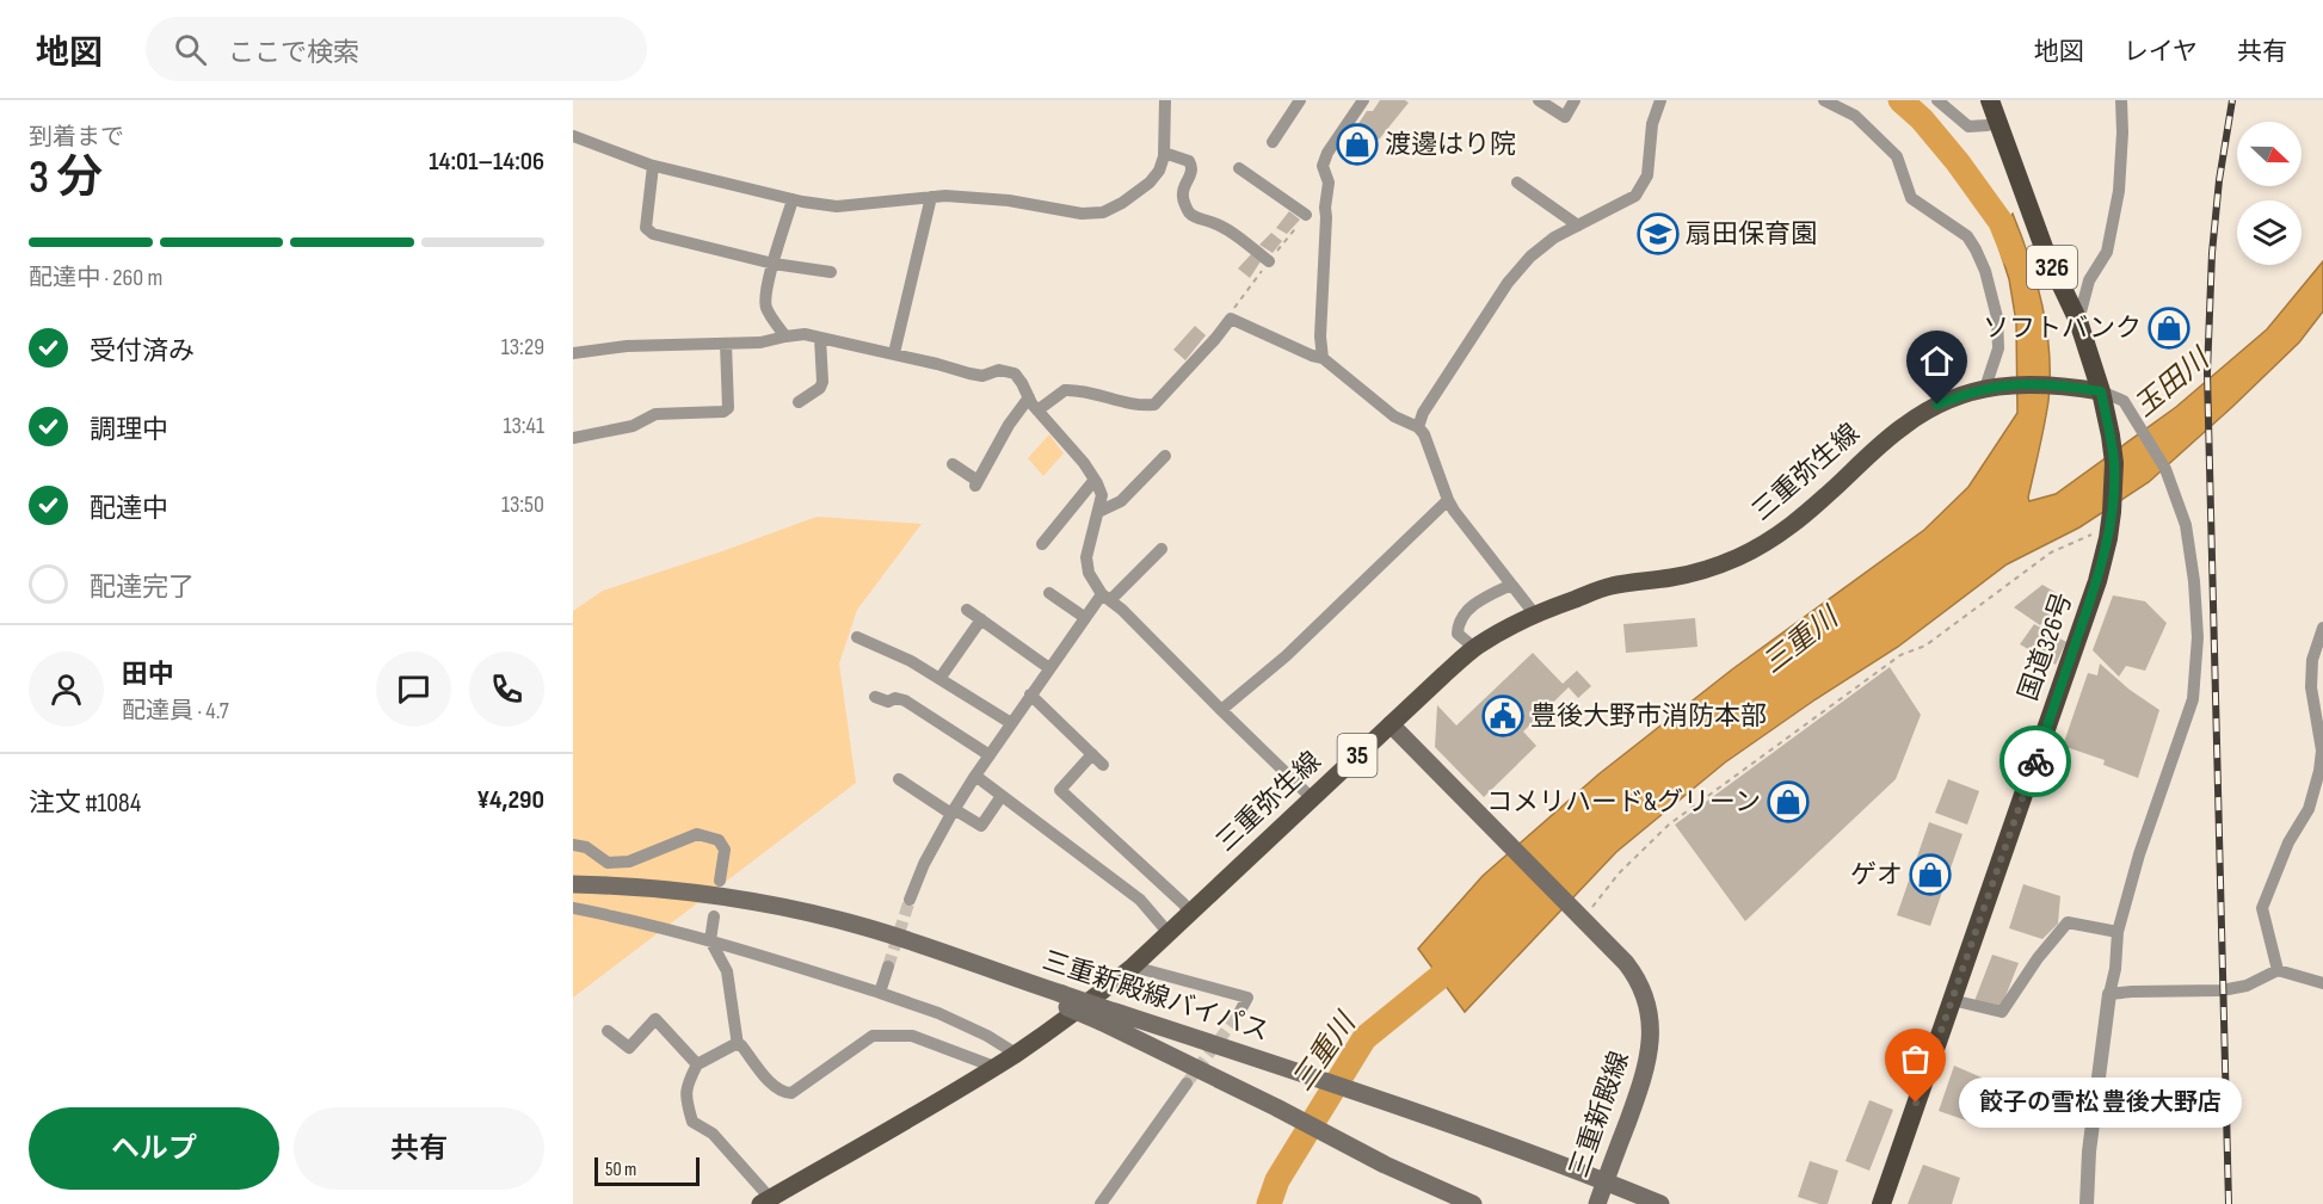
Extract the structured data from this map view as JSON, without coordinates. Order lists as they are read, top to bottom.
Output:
{
  "streets": {
    "highway": ["326", "国道326号"],
    "main road": [
      "三重弥生線",
      "35",
      "三重新殿線バイパス",
      "三重新殿線"
    ]
  },
  "crossings": [
    ["326", "三重弥生線"],
    ["326", "国道326号"],
    ["三重弥生線", "国道326号"],
    ["三重弥生線", "三重新殿線"],
    ["三重新殿線バイパス", "三重新殿線"]
  ],
  "water": ["玉田川", "三重川"],
  "places": {
    "shop": [
      "渡邊はり院",
      "ソフトバンク",
      "コメリハード&グリーン",
      "ゲオ"
    ],
    "school or university": ["扇田保育園"],
    "public building": ["豊後大野市消防本部"],
    "other": ["餃子の雪松 豊後大野店"]
  },
  "scale_bar": "50 m",
  "north": "right",
  "page": {
    "header": "地図",
    "search": "ここで検索",
    "nav": ["地図", "レイヤ", "共有"],
    "heading": ["3 分", "到着まで", "14:01–14:06"],
    "panel": [
      "田中",
      "配達員 · 4.7",
      "注文 #1084",
      "¥4,290"
    ],
    "bar": "配達中 · 260 m",
    "list": [
      ["受付済み", "13:29"],
      ["調理中", "13:41"],
      ["配達中", "13:50"],
      "配達完了"
    ],
    "bubble": "餃子の雪松 豊後大野店",
    "buttons": ["ヘルプ", "共有"],
    "scale": "50 m"
  }
}
